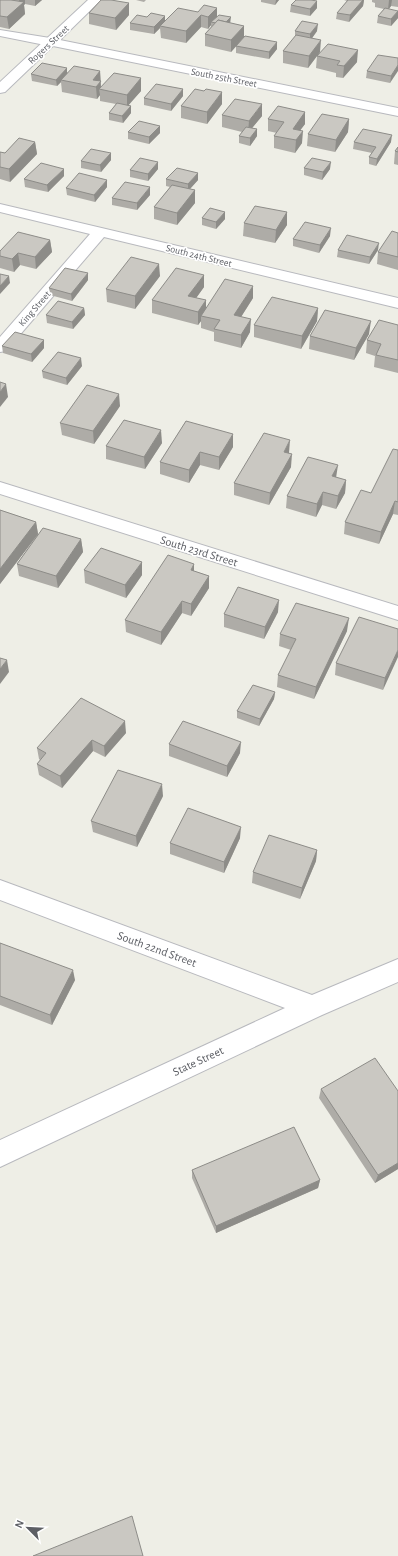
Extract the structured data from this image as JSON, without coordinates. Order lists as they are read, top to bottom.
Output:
{
  "streets": {
    "street": [
      "Rogers Street",
      "South 25th Street",
      "South 24th Street",
      "King Street",
      "South 23rd Street",
      "South 22nd Street",
      "State Street"
    ]
  },
  "crossings": [
    ["Rogers Street", "South 25th Street"],
    ["South 24th Street", "King Street"],
    ["South 22nd Street", "State Street"]
  ],
  "north": "top left"
}
